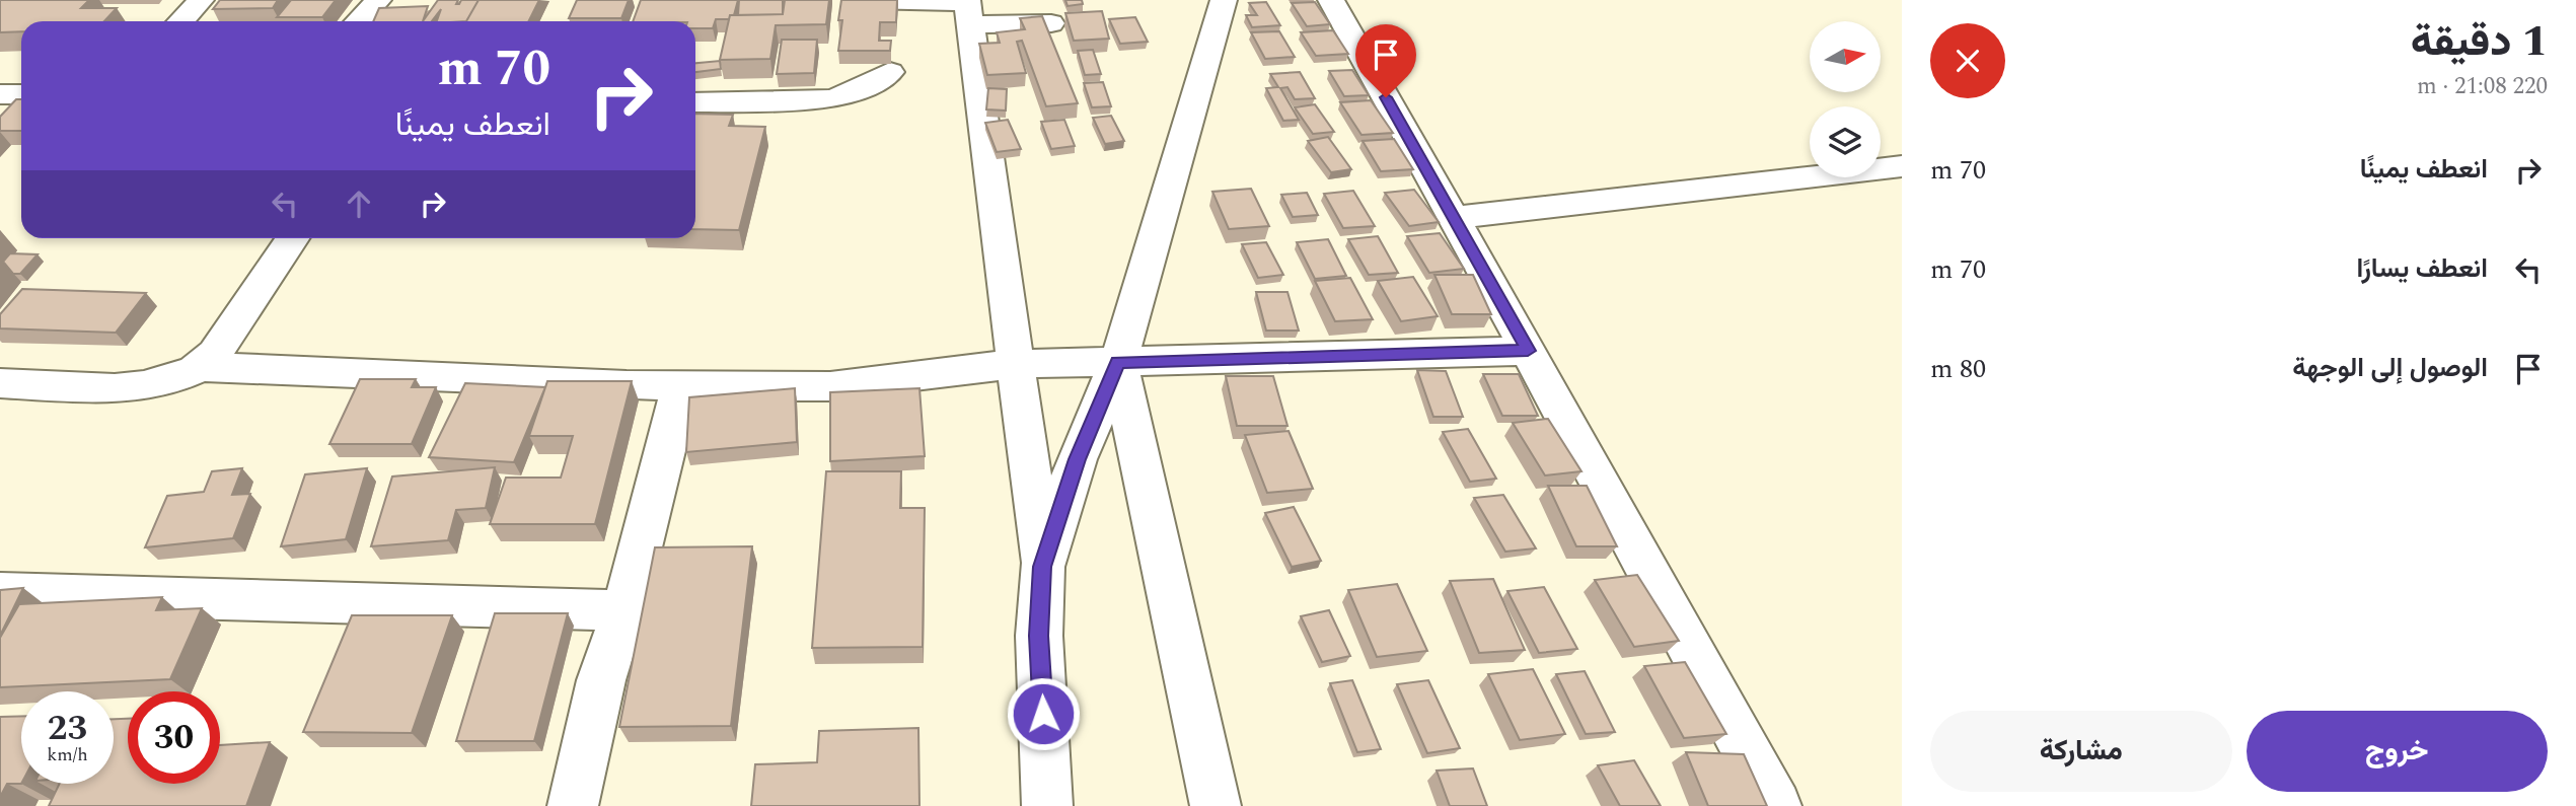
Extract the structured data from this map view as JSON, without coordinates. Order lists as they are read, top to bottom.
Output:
{
  "north": "right",
  "page": {
    "heading": ["1 دقيقة", "220 m · 21:08"],
    "turn": ["70 m", "انعطف يمينًا"],
    "list": [
      {
        "name": "انعطف يمينًا",
        "value": "70 m"
      },
      {
        "name": "انعطف يسارًا",
        "value": "70 m"
      },
      {
        "name": "الوصول إلى الوجهة",
        "value": "80 m"
      }
    ],
    "speed": "23 km/h",
    "limit": "30",
    "buttons": ["خروج", "مشاركة"]
  }
}
